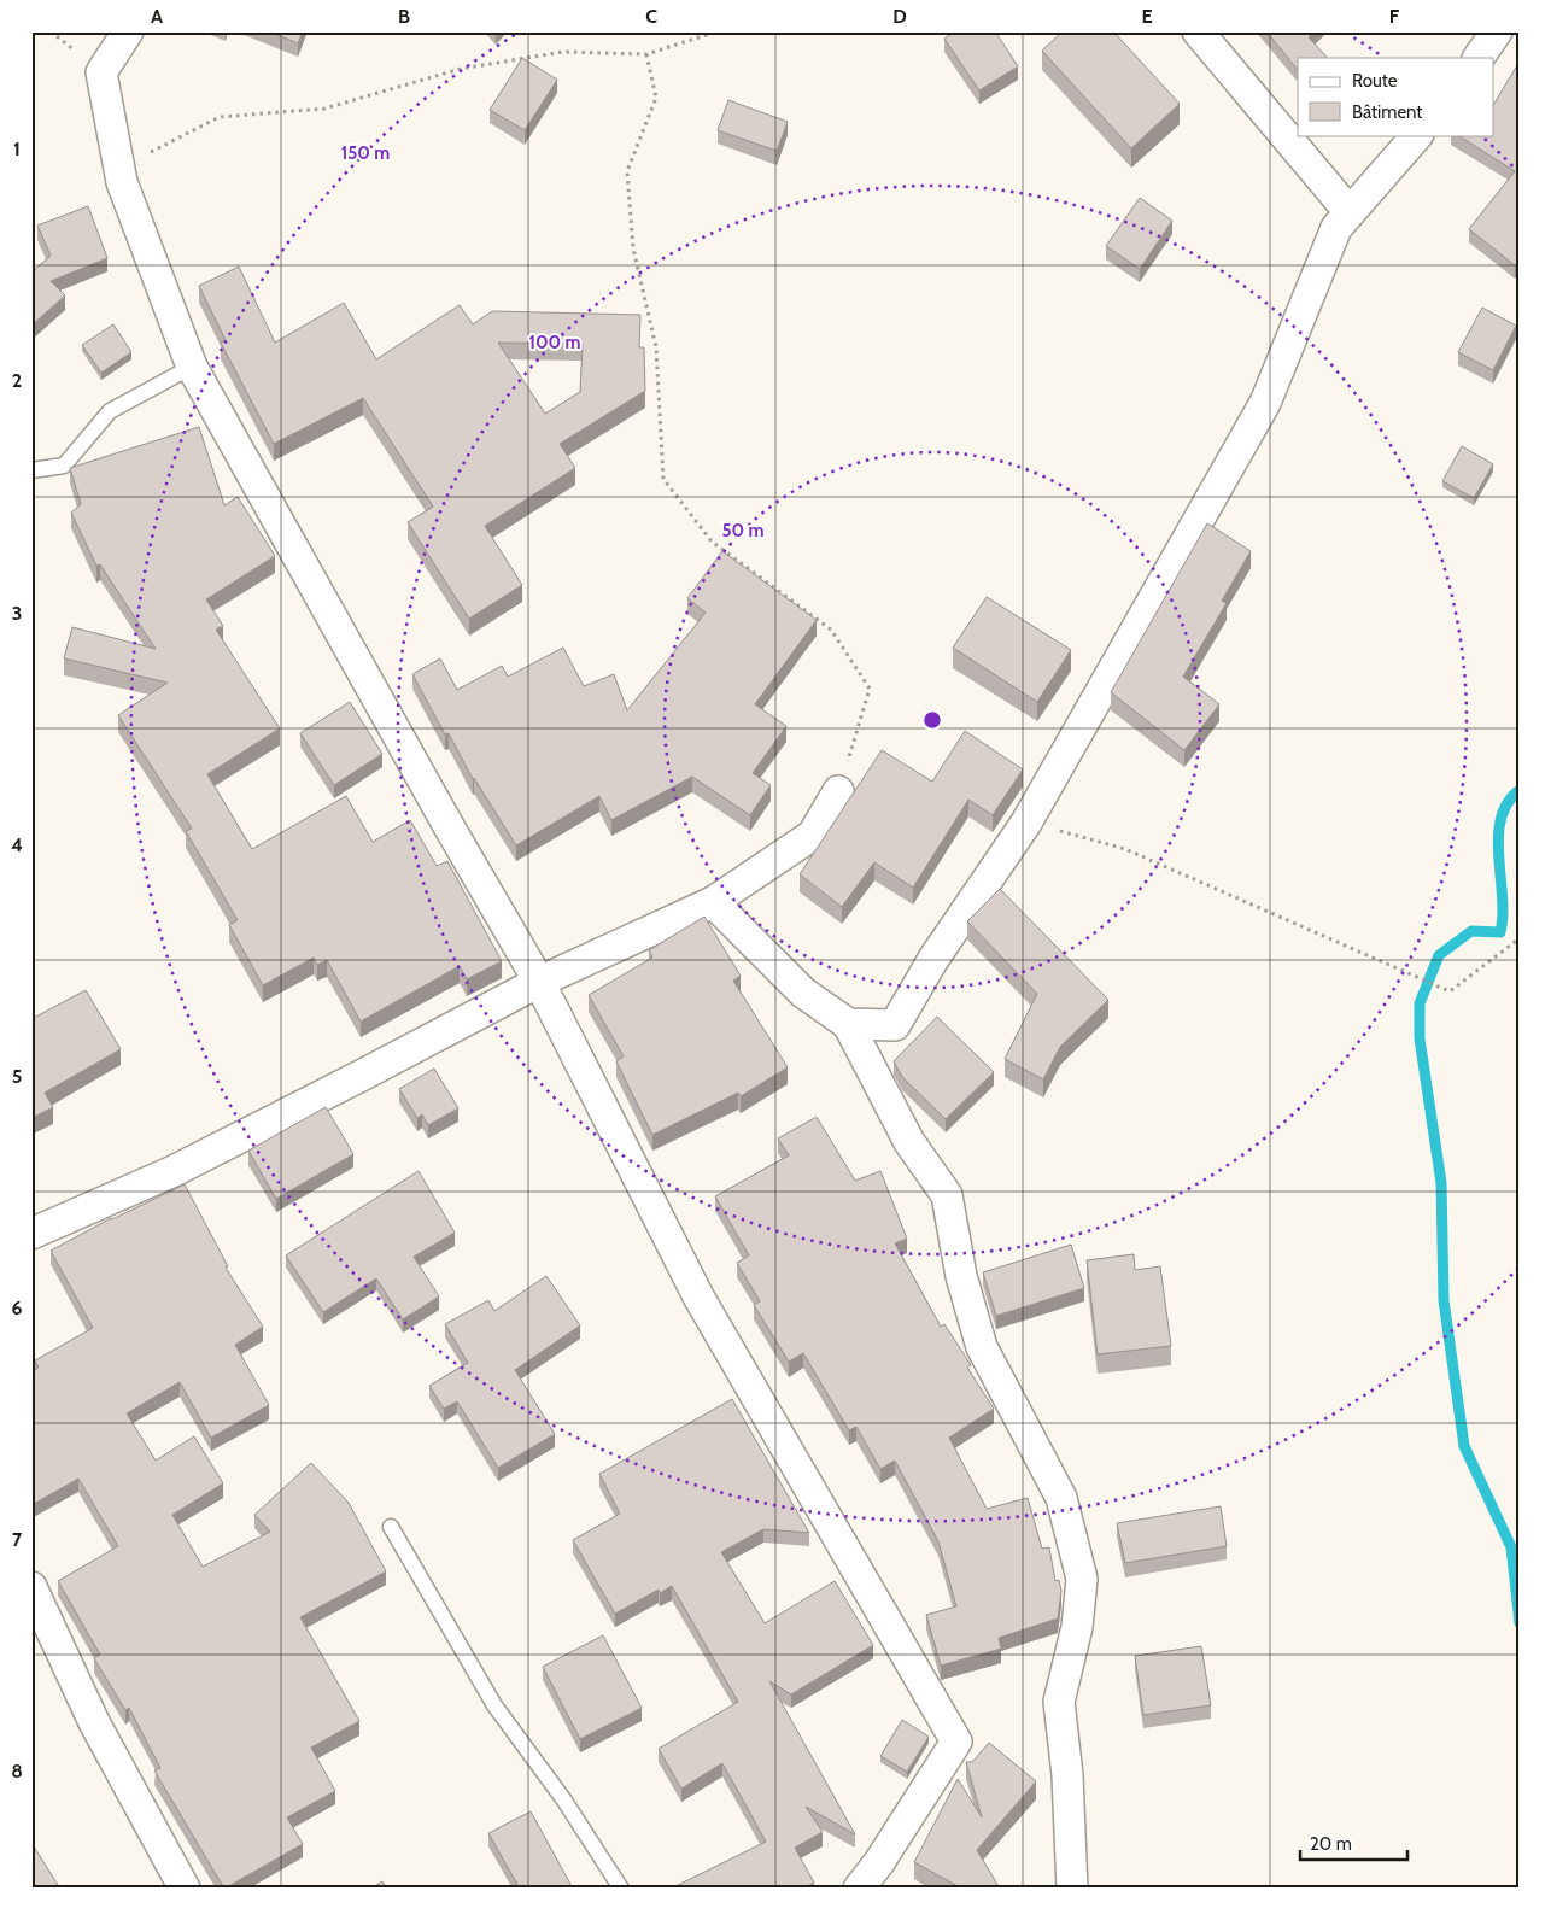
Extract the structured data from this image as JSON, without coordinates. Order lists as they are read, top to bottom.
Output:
{
  "legend": ["Route", "Bâtiment"],
  "scale_bar": "20 m",
  "grid": {
    "columns": [
      "A",
      "B",
      "C",
      "D",
      "E",
      "F"
    ],
    "rows": [
      "1",
      "2",
      "3",
      "4",
      "5",
      "6",
      "7",
      "8"
    ]
  },
  "rings": ["150 m", "100 m", "50 m"]
}
